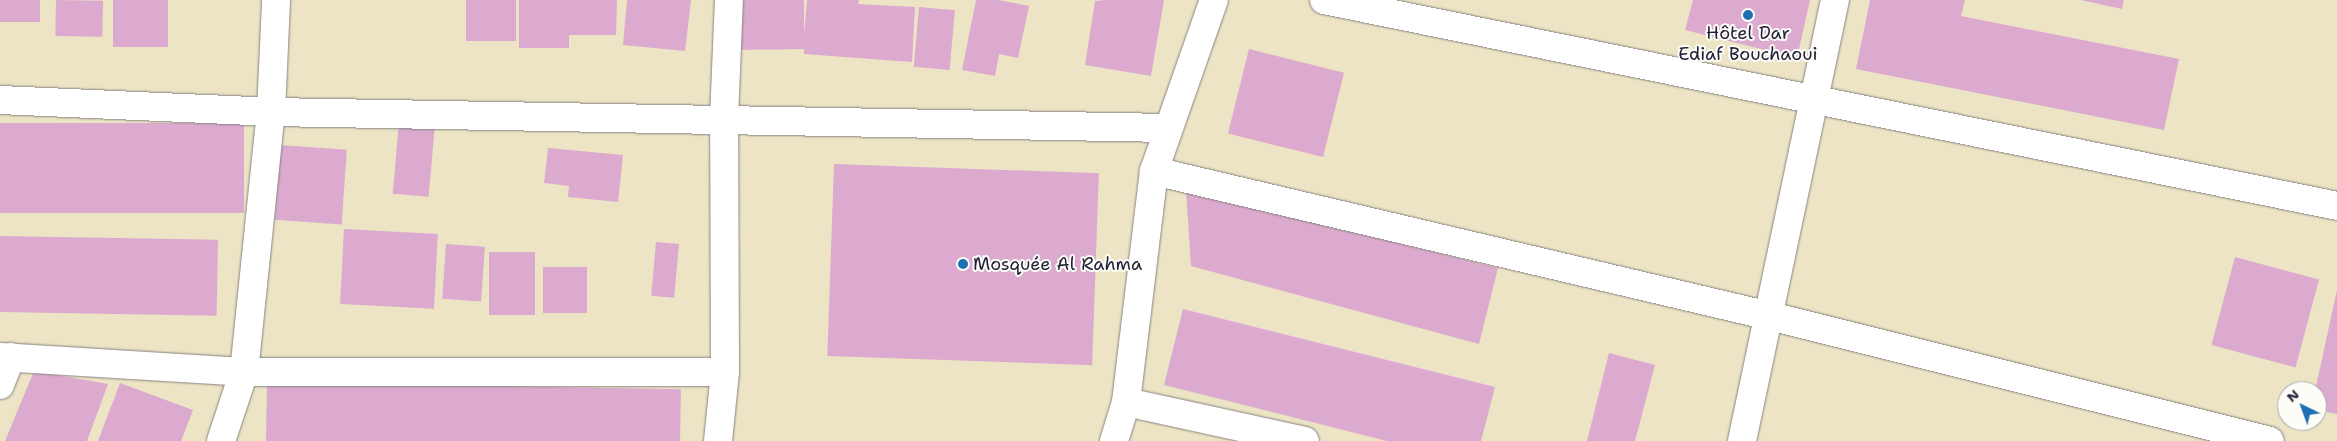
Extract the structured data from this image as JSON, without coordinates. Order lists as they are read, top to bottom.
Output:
{
  "places": ["Hôtel Dar Ediaf Bouchaoui", "Mosquée Al Rahma"],
  "north": "top left"
}
